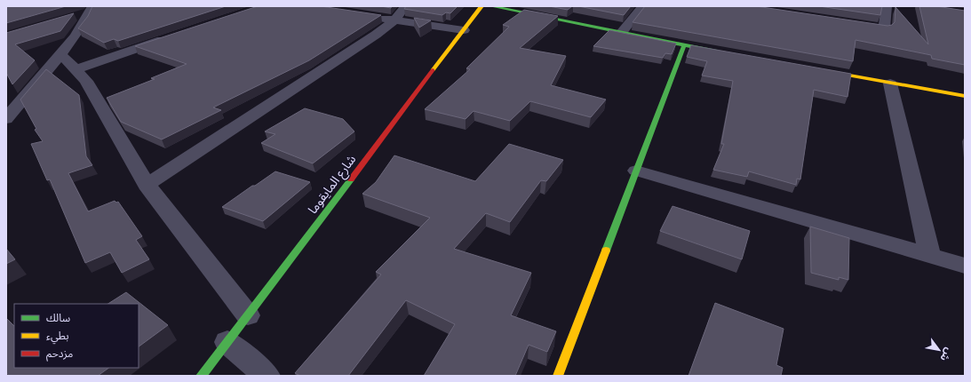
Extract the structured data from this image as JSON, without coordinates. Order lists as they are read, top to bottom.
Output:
{
  "streets": {
    "street": ["شارع المايقوما"]
  },
  "legend": ["سالك", "بطيء", "مزدحم"],
  "north": "bottom right"
}
